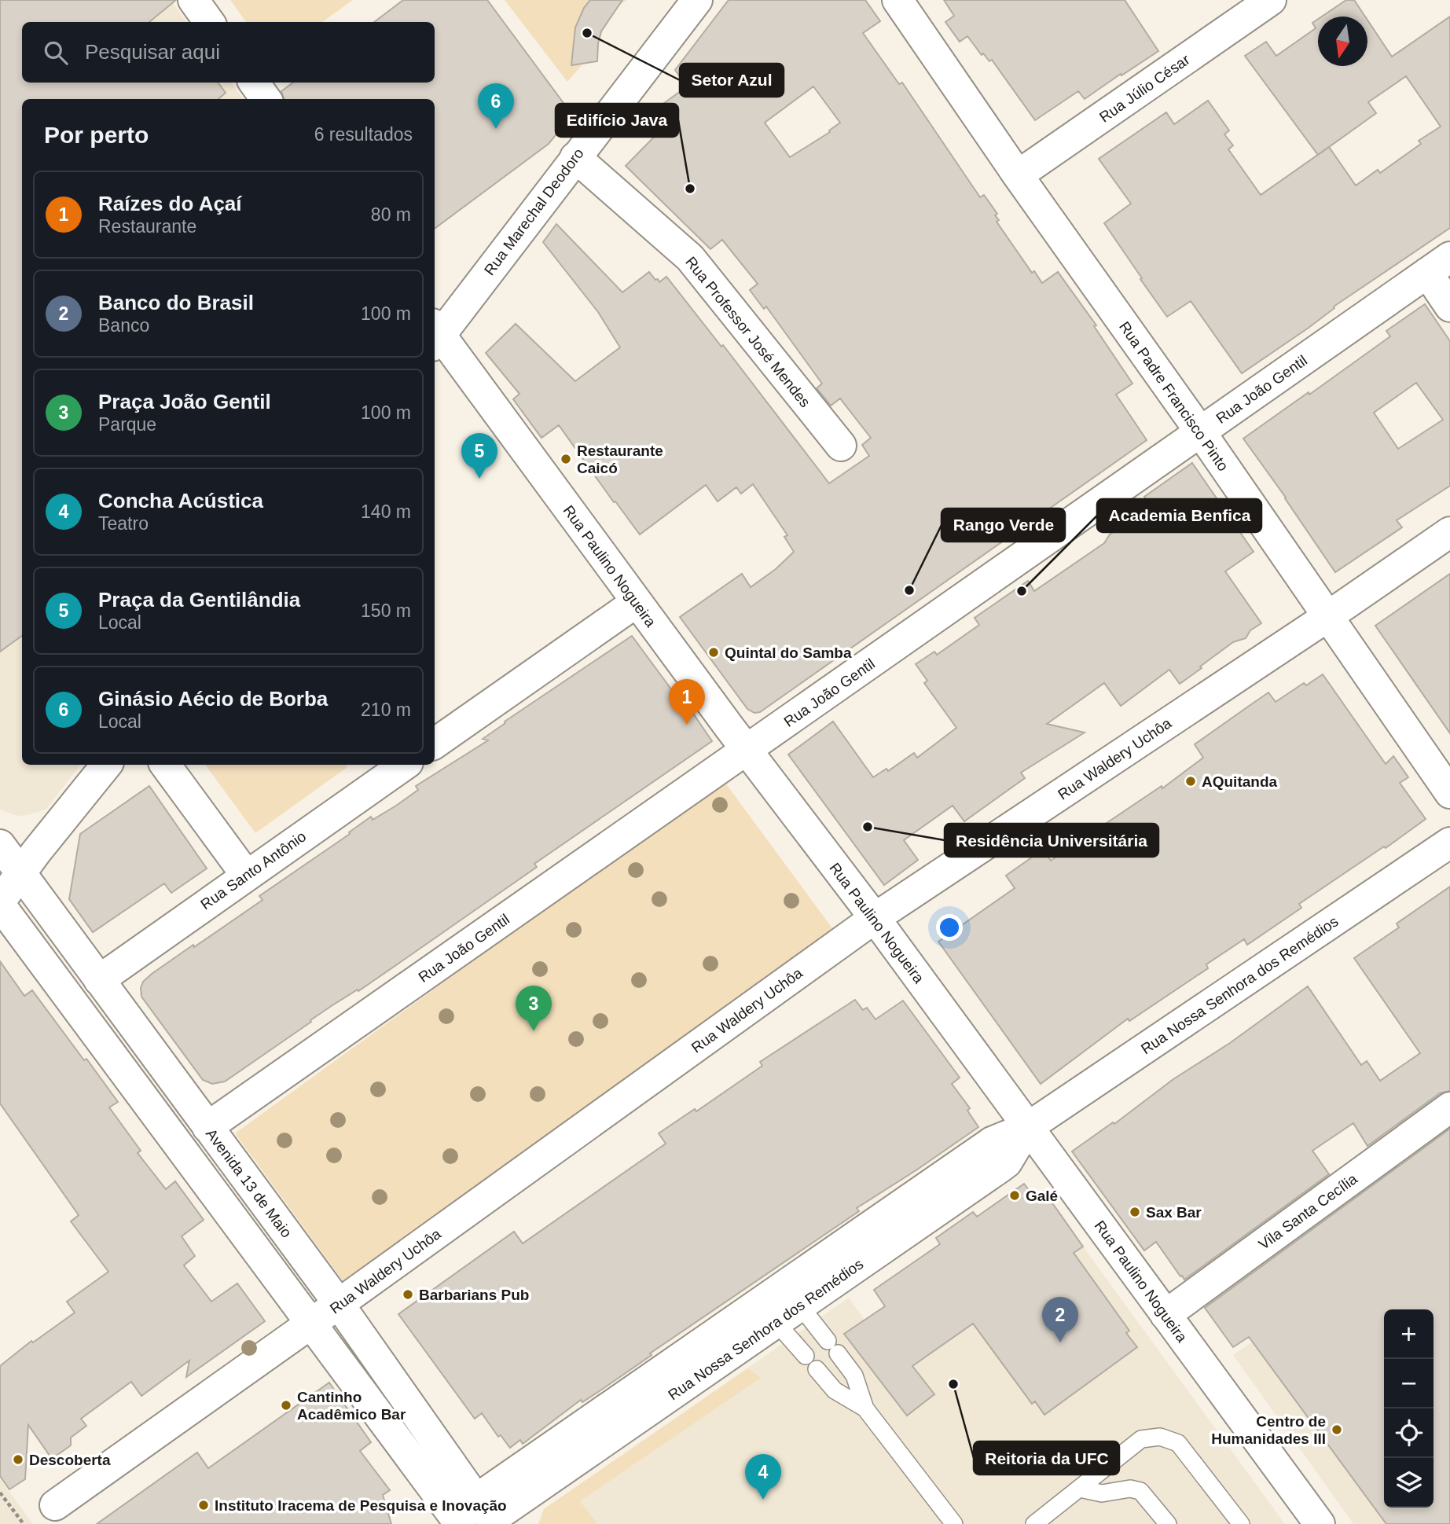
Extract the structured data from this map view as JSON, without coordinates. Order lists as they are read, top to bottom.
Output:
{
  "streets": {
    "street": [
      "Rua Júlio César",
      "Rua Marechal Deodoro",
      "Rua Professor José Mendes",
      "Rua João Gentil",
      "Rua Padre Francisco Pinto",
      "Rua Paulino Nogueira",
      "Rua Waldery Uchôa",
      "Rua Santo Antônio",
      "Rua Nossa Senhora dos Remédios",
      "Avenida 13 de Maio",
      "Vila Santa Cecília"
    ]
  },
  "crossings": [
    ["Rua Júlio César", "Rua Padre Francisco Pinto"],
    ["Rua Marechal Deodoro", "Rua Professor José Mendes"],
    ["Rua Marechal Deodoro", "Rua Paulino Nogueira"],
    ["Rua João Gentil", "Rua Padre Francisco Pinto"],
    ["Rua João Gentil", "Rua Paulino Nogueira"],
    ["Rua João Gentil", "Avenida 13 de Maio"],
    ["Rua Padre Francisco Pinto", "Rua Waldery Uchôa"],
    ["Rua Paulino Nogueira", "Rua Waldery Uchôa"],
    ["Rua Paulino Nogueira", "Rua Nossa Senhora dos Remédios"],
    ["Rua Paulino Nogueira", "Vila Santa Cecília"],
    ["Rua Waldery Uchôa", "Avenida 13 de Maio"],
    ["Rua Santo Antônio", "Avenida 13 de Maio"],
    ["Rua Nossa Senhora dos Remédios", "Avenida 13 de Maio"]
  ],
  "places": [
    "Setor Azul",
    "Edifício Java",
    "Restaurante Caicó",
    "Rango Verde",
    "Academia Benfica",
    "Quintal do Samba",
    "AQuitanda",
    "Residência Universitária",
    "Galé",
    "Sax Bar",
    "Barbarians Pub",
    "Reitoria da UFC",
    "Cantinho Acadêmico Bar",
    "Centro de Humanidades III",
    "Descoberta",
    "Instituto Iracema de Pesquisa e Inovação"
  ],
  "north": "bottom",
  "page": {
    "search": "Pesquisar aqui",
    "pins": [
      "6",
      "5",
      "1",
      "3",
      "2",
      "4"
    ],
    "heading": ["Por perto", "6 resultados"],
    "list": [
      {
        "mark": "1",
        "name": "Raízes do Açaí",
        "note": "Restaurante",
        "value": "80 m"
      },
      {
        "mark": "2",
        "name": "Banco do Brasil",
        "note": "Banco",
        "value": "100 m"
      },
      {
        "mark": "3",
        "name": "Praça João Gentil",
        "note": "Parque",
        "value": "100 m"
      },
      {
        "mark": "4",
        "name": "Concha Acústica",
        "note": "Teatro",
        "value": "140 m"
      },
      {
        "mark": "5",
        "name": "Praça da Gentilândia",
        "note": "Local",
        "value": "150 m"
      },
      {
        "mark": "6",
        "name": "Ginásio Aécio de Borba",
        "note": "Local",
        "value": "210 m"
      }
    ],
    "map_buttons": ["+", "−"]
  }
}
